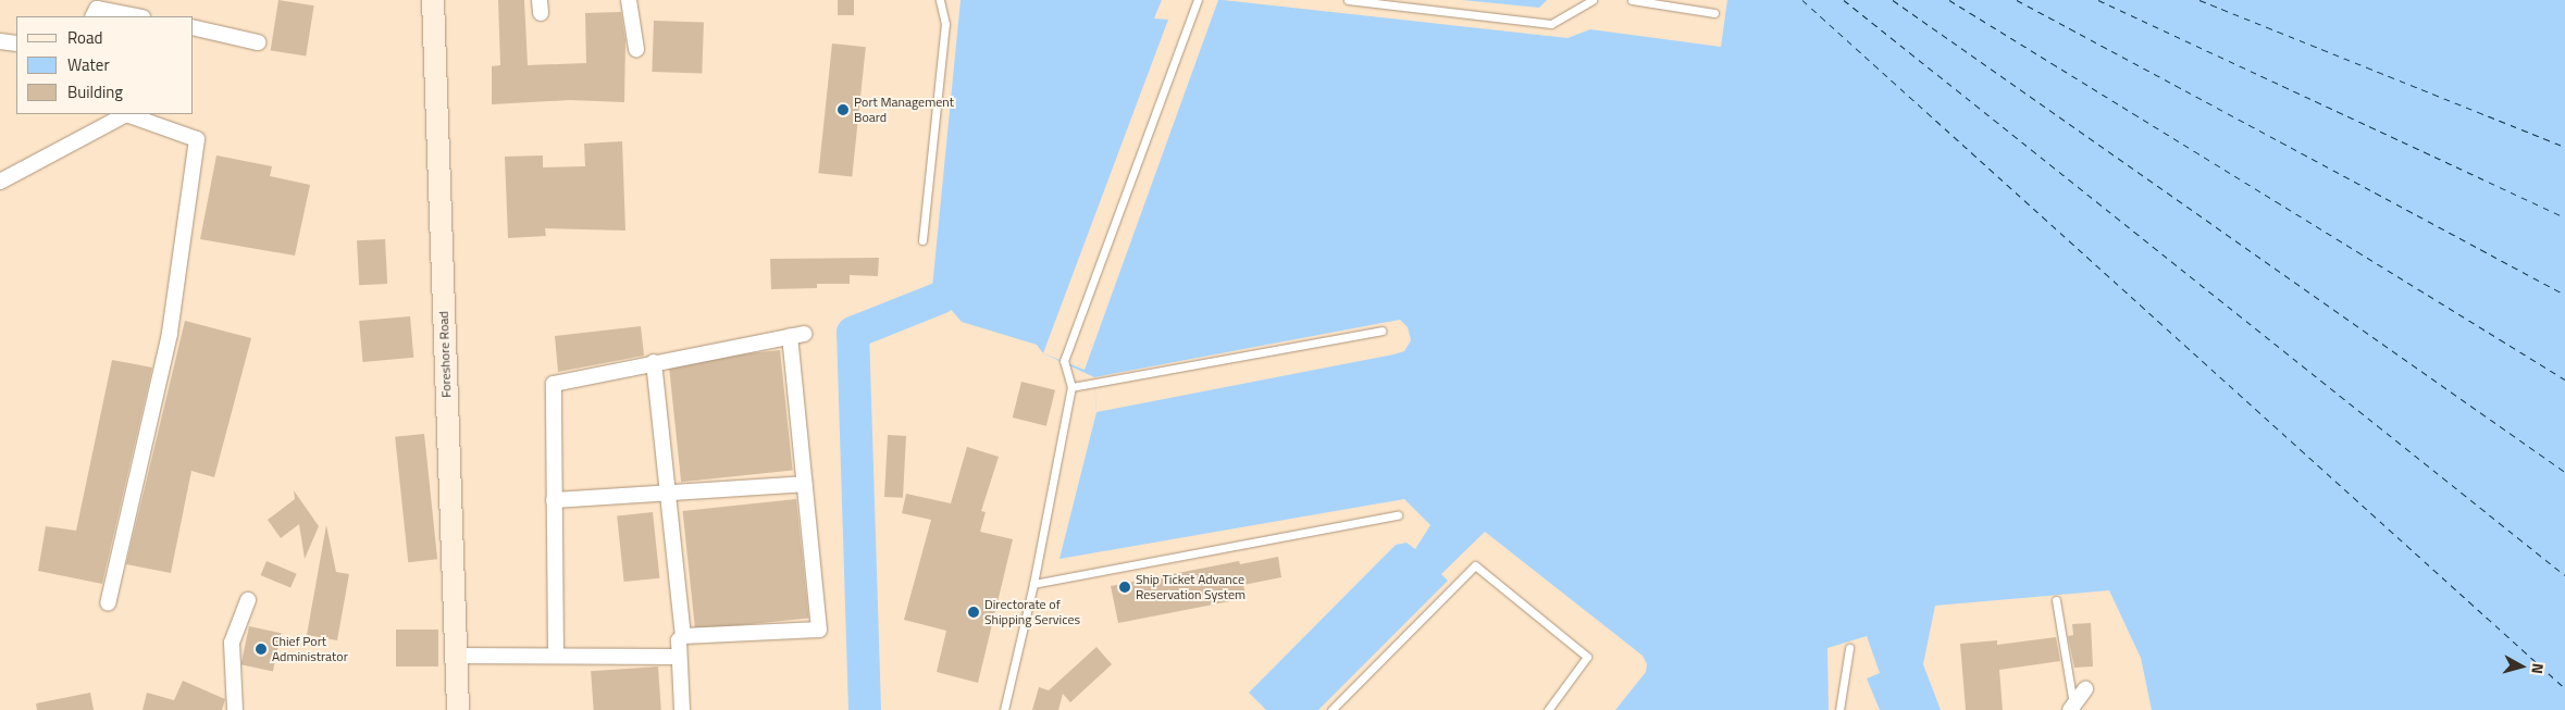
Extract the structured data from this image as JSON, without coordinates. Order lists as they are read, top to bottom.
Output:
{
  "streets": {
    "main road": ["Foreshore Road"]
  },
  "places": [
    "Port Management Board",
    "Ship Ticket Advance Reservation System",
    "Directorate of Shipping Services",
    "Chief Port Administrator"
  ],
  "legend": ["Road", "Water", "Building"],
  "north": "right"
}
